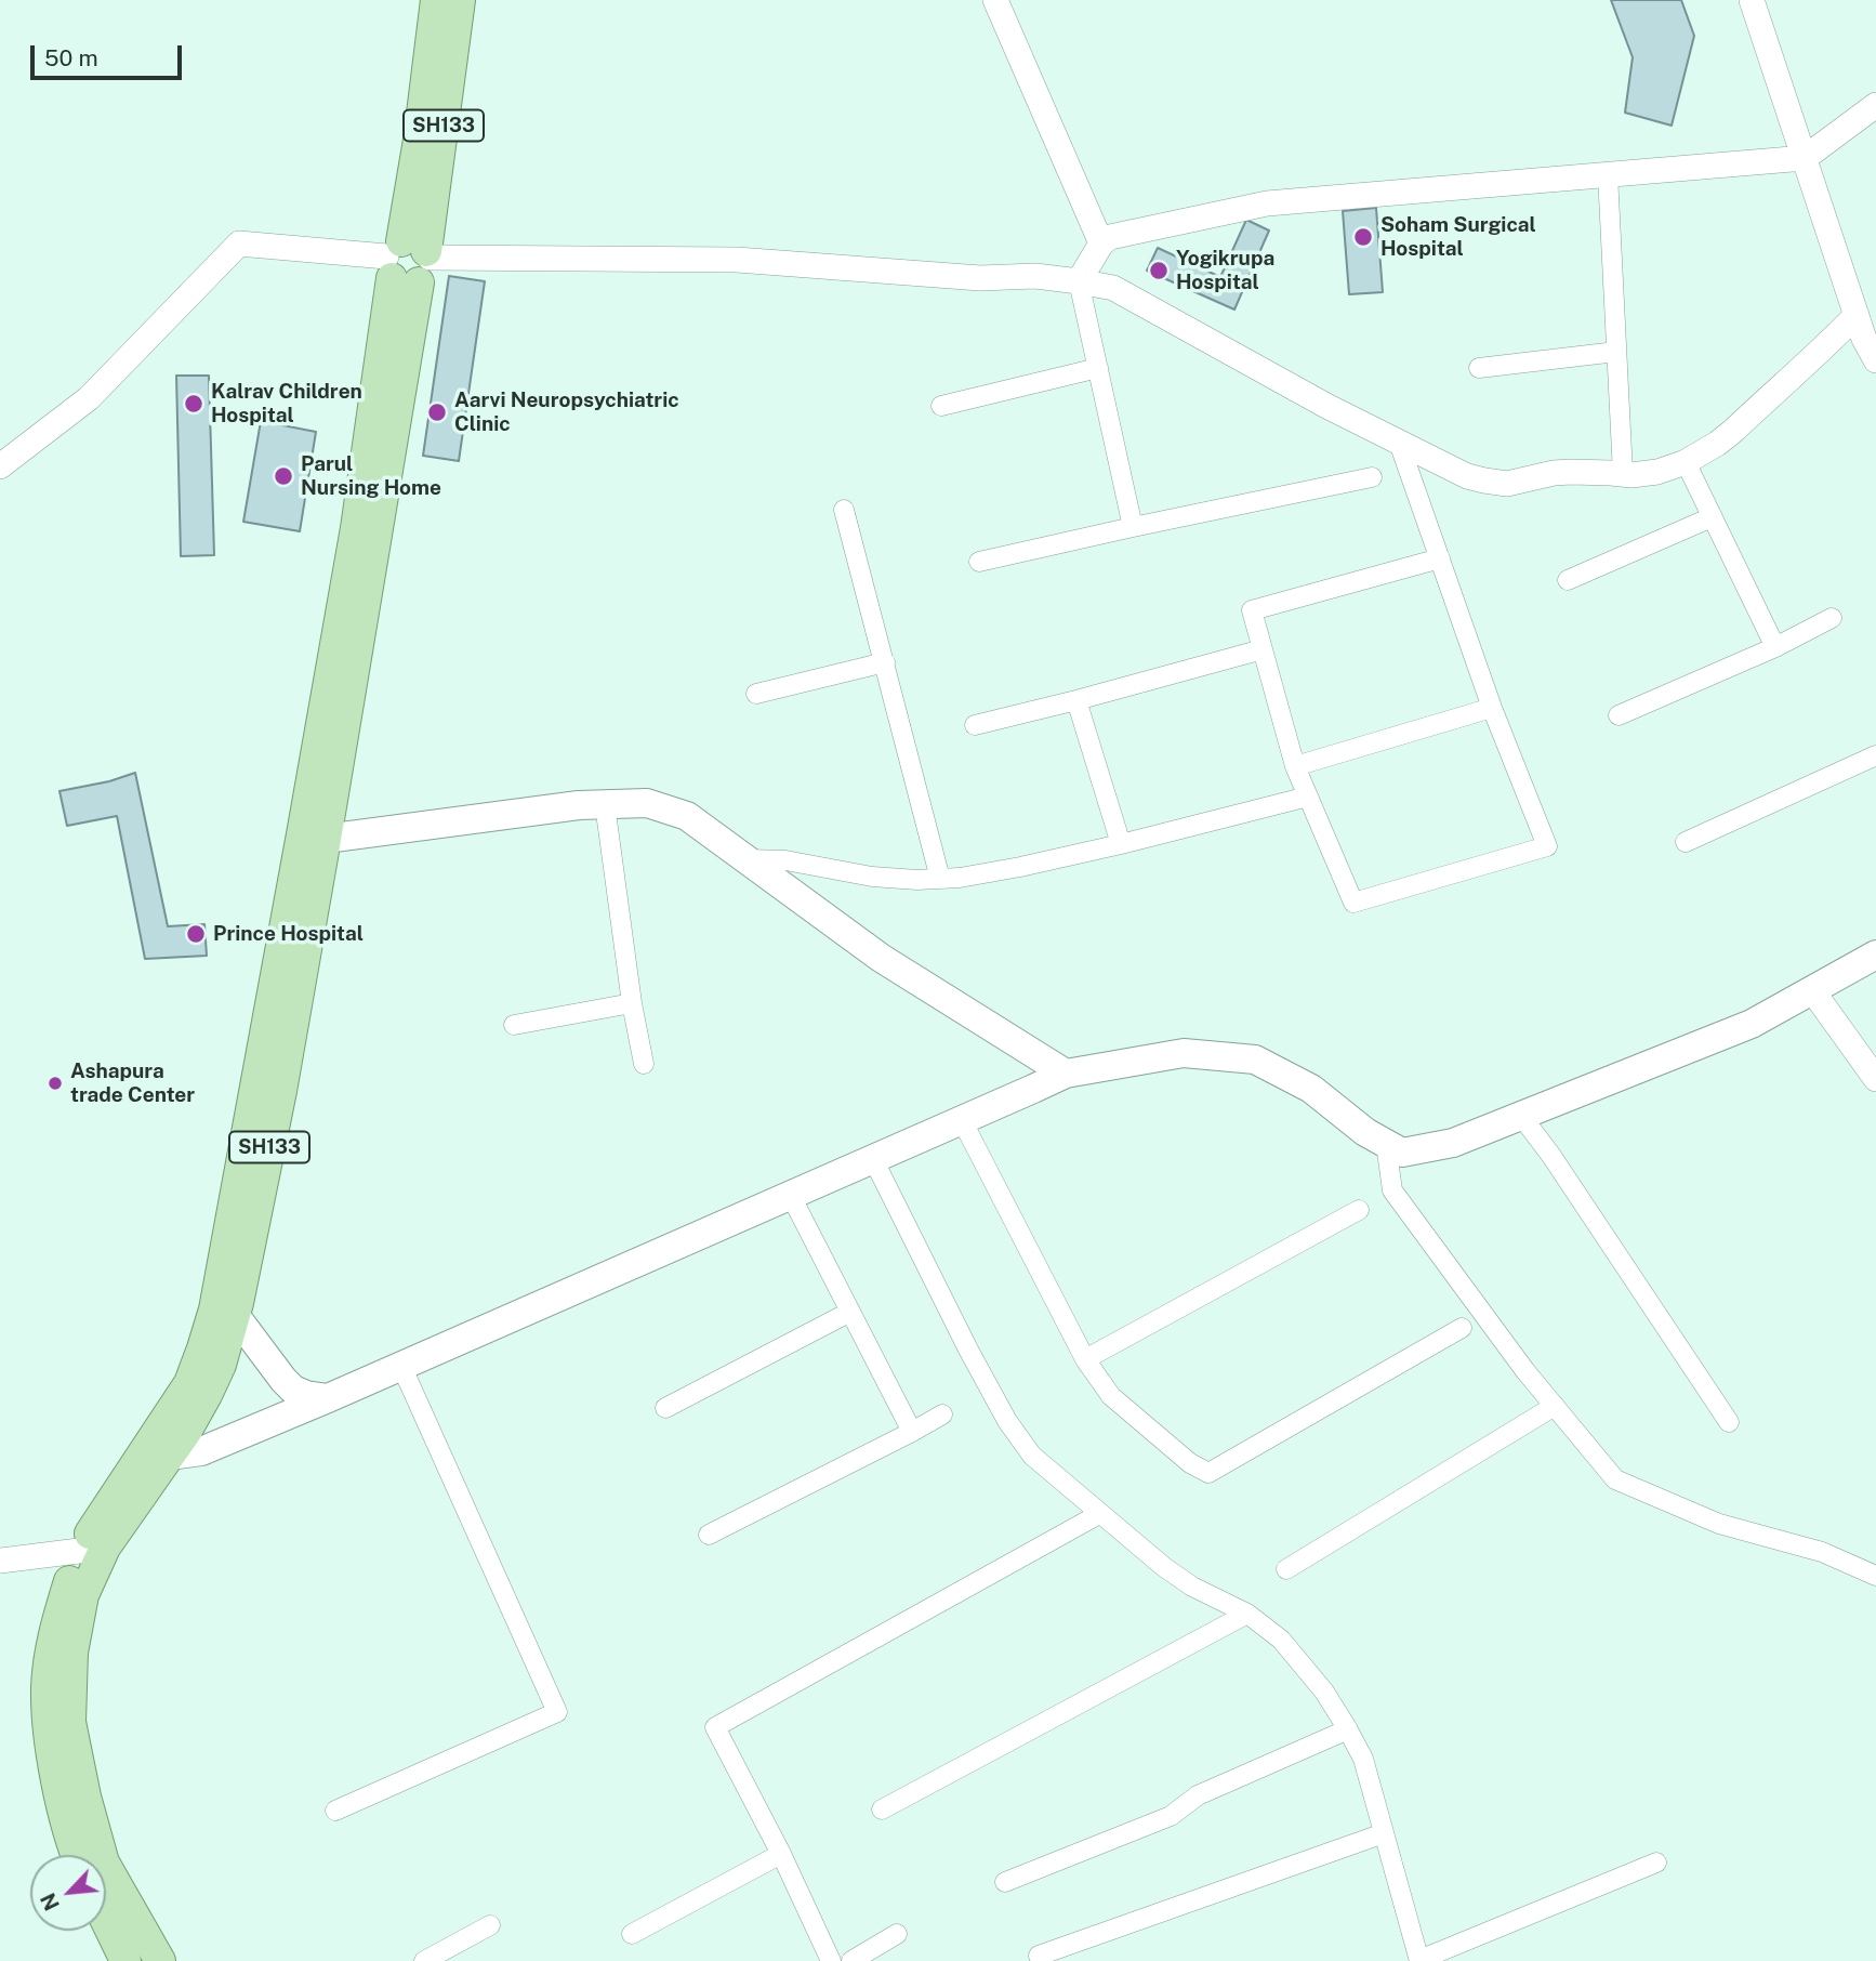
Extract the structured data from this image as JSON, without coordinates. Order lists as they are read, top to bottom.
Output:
{
  "streets": {
    "main road": ["SH133"]
  },
  "places": [
    "Soham Surgical Hospital",
    "Yogikrupa Hospital",
    "Kalrav Children Hospital",
    "Aarvi Neuropsychiatric Clinic",
    "Parul Nursing Home",
    "Prince Hospital",
    "Ashapura trade Center"
  ],
  "scale_bar": "50 m",
  "north": "bottom left"
}
